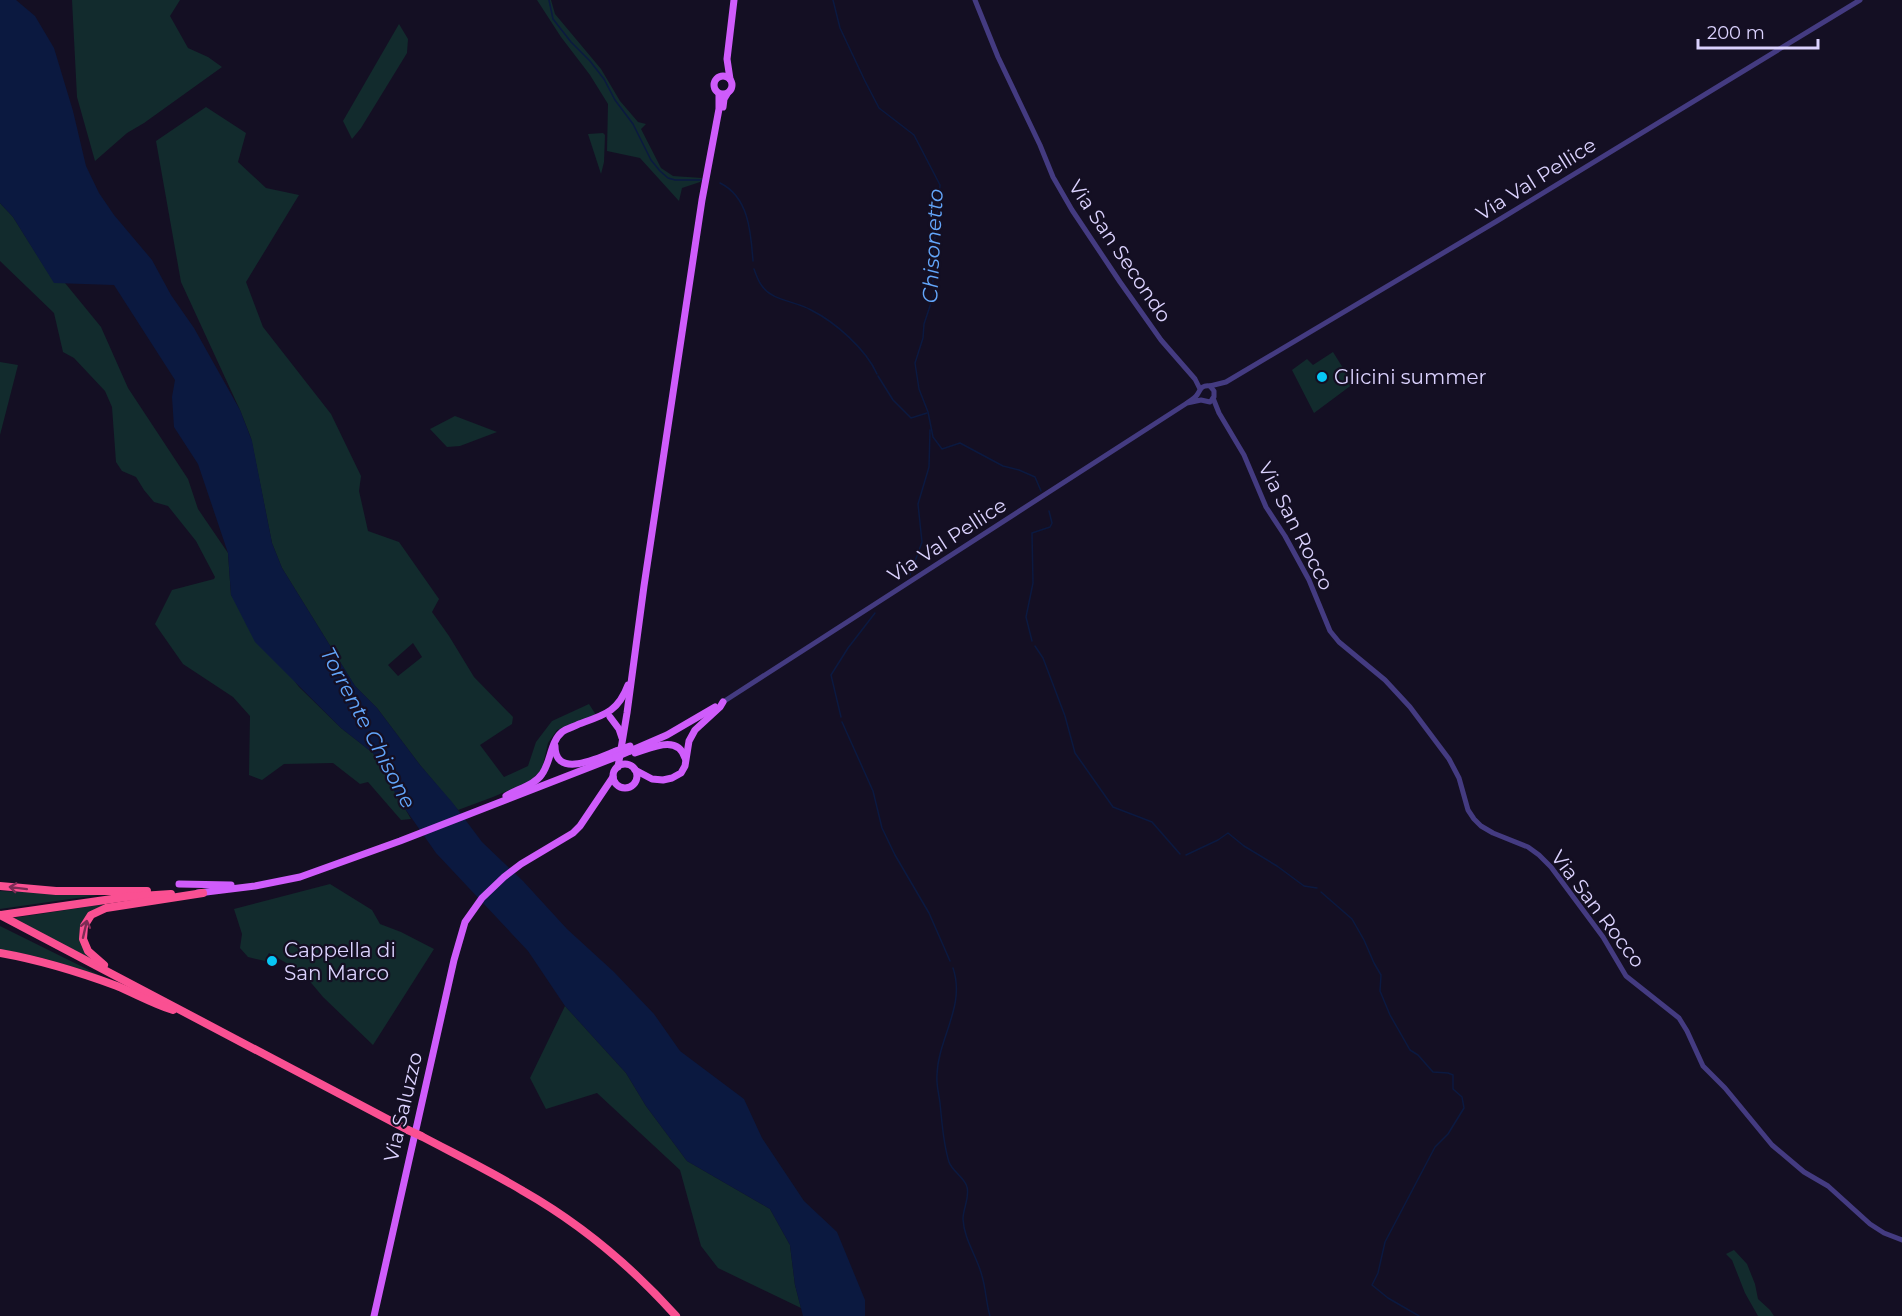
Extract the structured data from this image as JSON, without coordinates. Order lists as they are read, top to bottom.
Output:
{
  "streets": {
    "main road": ["Via Saluzzo"],
    "street": ["Via Val Pellice", "Via San Secondo", "Via San Rocco"]
  },
  "water": ["Chisonetto", "Torrente Chisone"],
  "places": ["Glicini summer", "Cappella di San Marco"],
  "scale_bar": "200 m"
}
